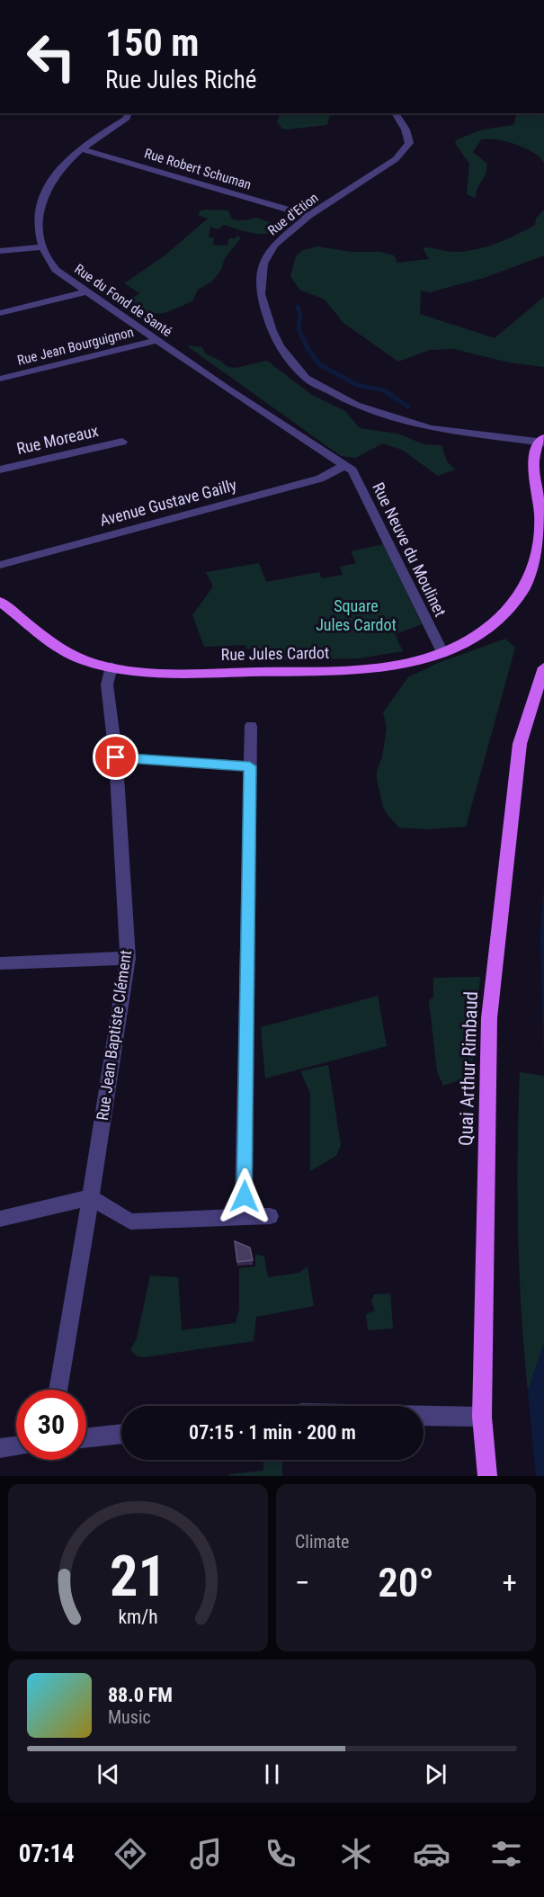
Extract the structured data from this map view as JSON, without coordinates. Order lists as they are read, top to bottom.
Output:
{
  "streets": {
    "main road": ["Rue Jules Cardot", "Quai Arthur Rimbaud"],
    "street": [
      "Rue Robert Schuman",
      "Rue d'Etion",
      "Rue du Fond de Santé",
      "Rue Jean Bourguignon",
      "Rue Moreaux",
      "Avenue Gustave Gailly",
      "Rue Neuve du Moulinet",
      "Rue Jean Baptiste Clément"
    ]
  },
  "crossings": [
    ["Rue Robert Schuman", "Rue d'Etion"],
    ["Rue Robert Schuman", "Rue du Fond de Santé"],
    ["Rue du Fond de Santé", "Rue Jean Bourguignon"],
    ["Rue du Fond de Santé", "Avenue Gustave Gailly"],
    ["Rue du Fond de Santé", "Rue Neuve du Moulinet"],
    ["Avenue Gustave Gailly", "Rue Neuve du Moulinet"],
    ["Rue Neuve du Moulinet", "Rue Jules Cardot"],
    ["Rue Jules Cardot", "Rue Jean Baptiste Clément"]
  ],
  "parks": ["Square Jules Cardot"],
  "page": {
    "turn": ["150 m", "Rue Jules Riché"],
    "limit": "30",
    "trip": "07:15 · 1 min · 200 m",
    "tile": "Climate",
    "heat": ["−", "20°", "+"],
    "song": ["88.0 FM", "Music"],
    "tabs": "07:14",
    "gauge": ["21", "km/h"]
  }
}
